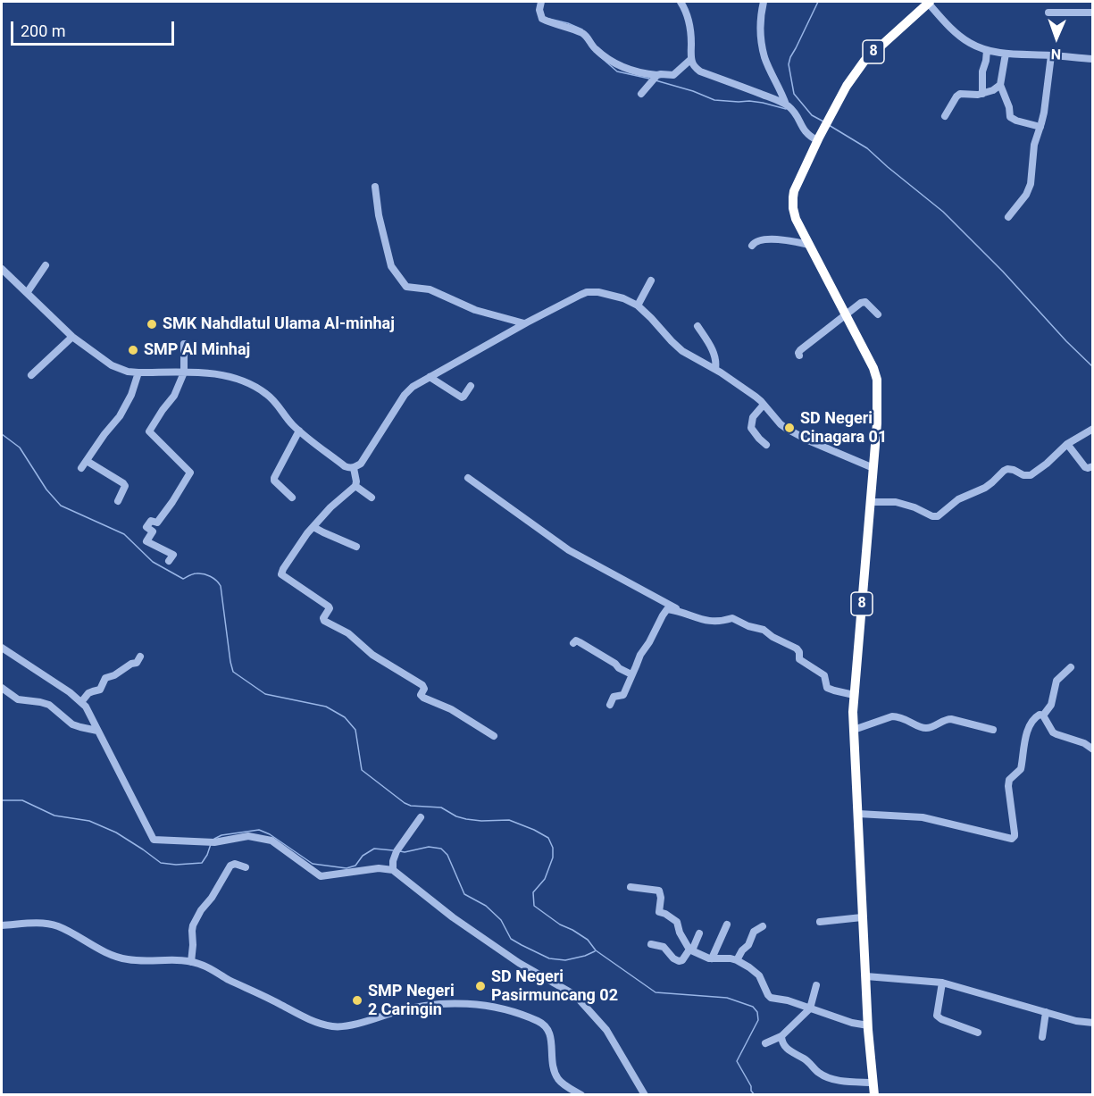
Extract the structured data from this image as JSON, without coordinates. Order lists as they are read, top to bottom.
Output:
{
  "streets": {
    "highway": ["8"]
  },
  "places": [
    "SMK Nahdlatul Ulama Al-minhaj",
    "SMP Al Minhaj",
    "SD Negeri Cinagara 01",
    "SD Negeri Pasirmuncang 02",
    "SMP Negeri 2 Caringin"
  ],
  "scale_bar": "200 m",
  "north": "bottom"
}
